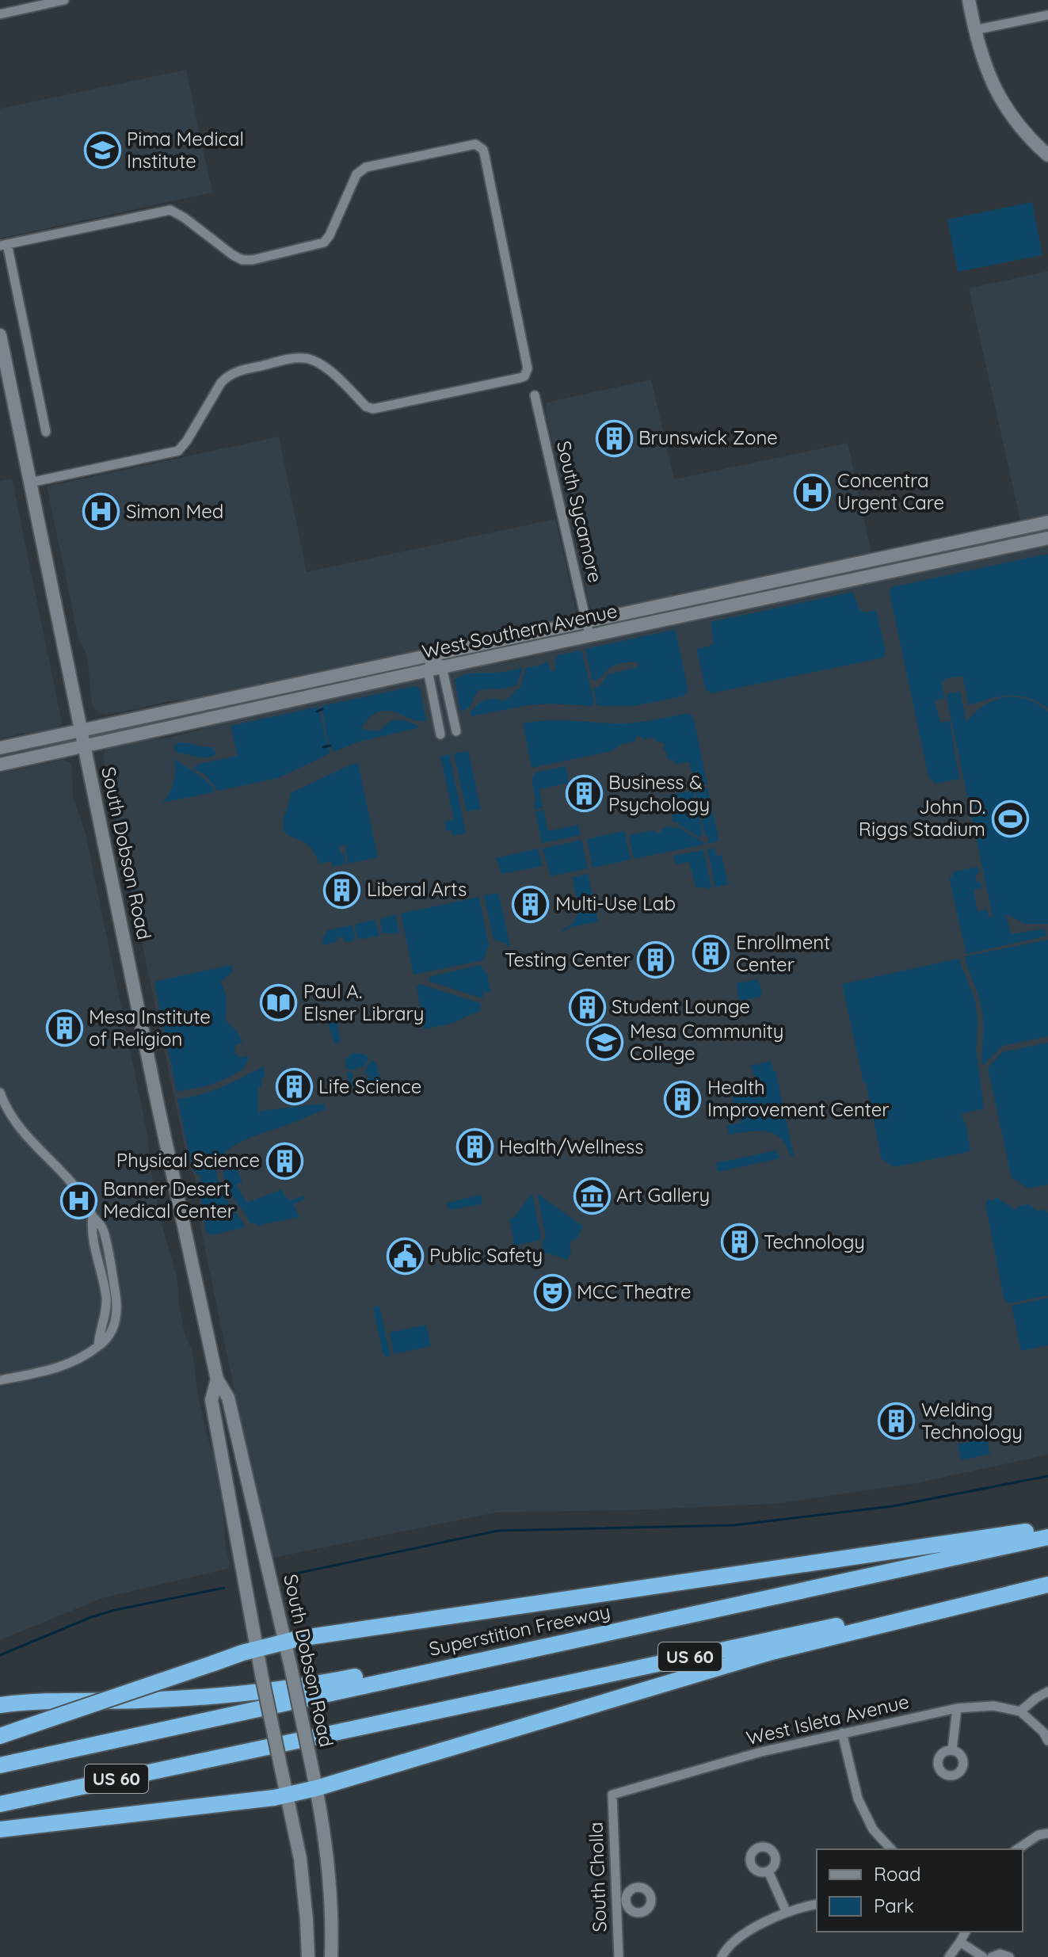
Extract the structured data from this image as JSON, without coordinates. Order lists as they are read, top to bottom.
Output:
{
  "streets": {
    "highway": ["Superstition Freeway", "US 60"],
    "main road": ["West Southern Avenue", "South Dobson Road"],
    "street": ["South Sycamore", "West Isleta Avenue", "South Cholla"]
  },
  "crossings": [
    ["South Sycamore", "West Southern Avenue"],
    ["West Southern Avenue", "South Dobson Road"],
    ["West Isleta Avenue", "South Cholla"]
  ],
  "places": {
    "school or university": ["Pima Medical Institute", "Mesa Community College"],
    "building": [
      "Brunswick Zone",
      "Business & Psychology",
      "Liberal Arts",
      "Multi-Use Lab",
      "Enrollment Center",
      "Testing Center",
      "Student Lounge",
      "Mesa Institute of Religion",
      "Life Science",
      "Health Improvement Center",
      "Health/Wellness",
      "Physical Science",
      "Technology",
      "Welding Technology"
    ],
    "hospital": ["Concentra Urgent Care", "Simon Med", "Banner Desert Medical Center"],
    "sports": ["John D. Riggs Stadium"],
    "library": ["Paul A. Elsner Library"],
    "museum": ["Art Gallery"],
    "public building": ["Public Safety"],
    "theatre": ["MCC Theatre"]
  },
  "legend": ["Road", "Park"]
}
